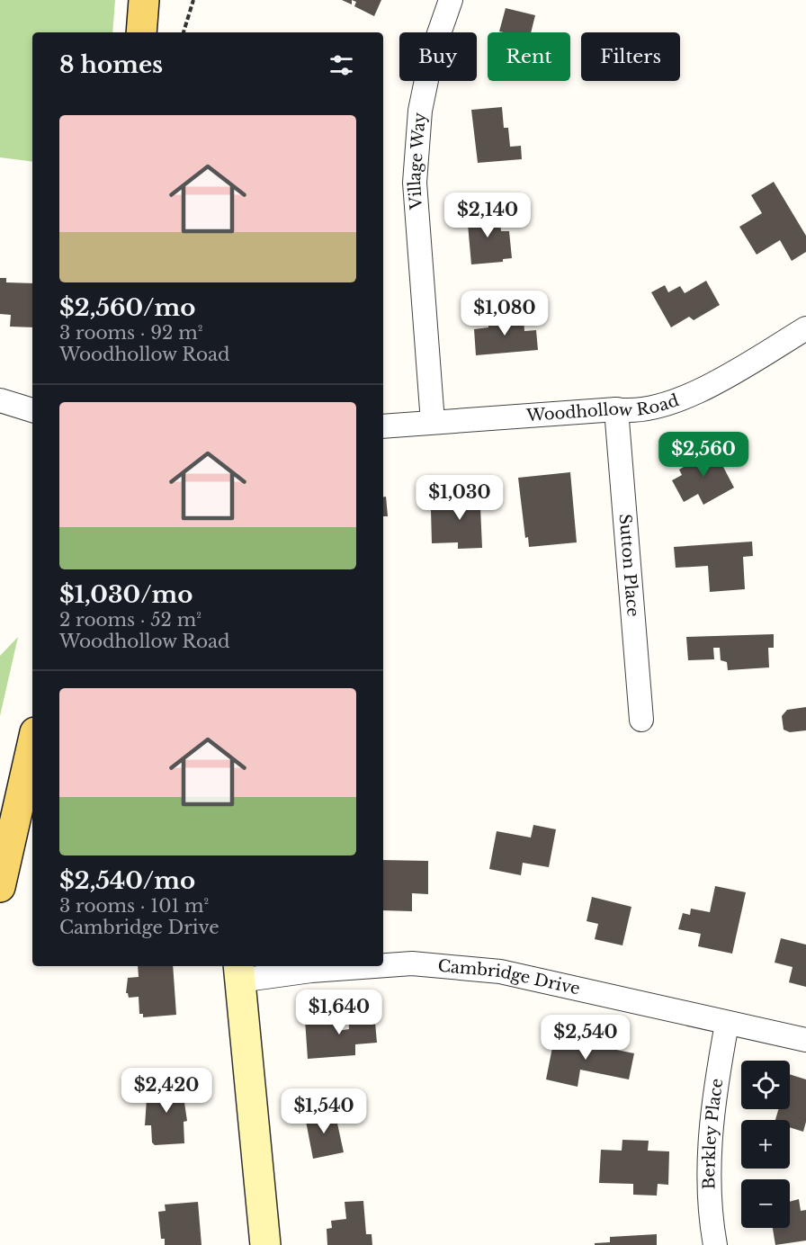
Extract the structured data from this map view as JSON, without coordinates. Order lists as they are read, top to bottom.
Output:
{
  "streets": {
    "street": [
      "Village Way",
      "Woodhollow Road",
      "Sutton Place",
      "Cambridge Drive",
      "Berkley Place"
    ]
  },
  "crossings": [
    ["Village Way", "Woodhollow Road"],
    ["Woodhollow Road", "Sutton Place"],
    ["Cambridge Drive", "Berkley Place"]
  ],
  "page": {
    "chip": ["Buy", "Rent", "Filters"],
    "heading": "8 homes",
    "list": [
      {
        "name": "$2,560/mo",
        "note": "3 rooms · 92 m² · Woodhollow Road"
      },
      {
        "name": "$1,030/mo",
        "note": "2 rooms · 52 m² · Woodhollow Road"
      },
      {
        "name": "$2,540/mo",
        "note": "3 rooms · 101 m² · Cambridge Drive"
      }
    ],
    "price": [
      "$2,140",
      "$1,080",
      "$2,560",
      "$1,030",
      "$1,640",
      "$2,540",
      "$2,420",
      "$1,540"
    ],
    "map_buttons": ["+", "−"]
  }
}
